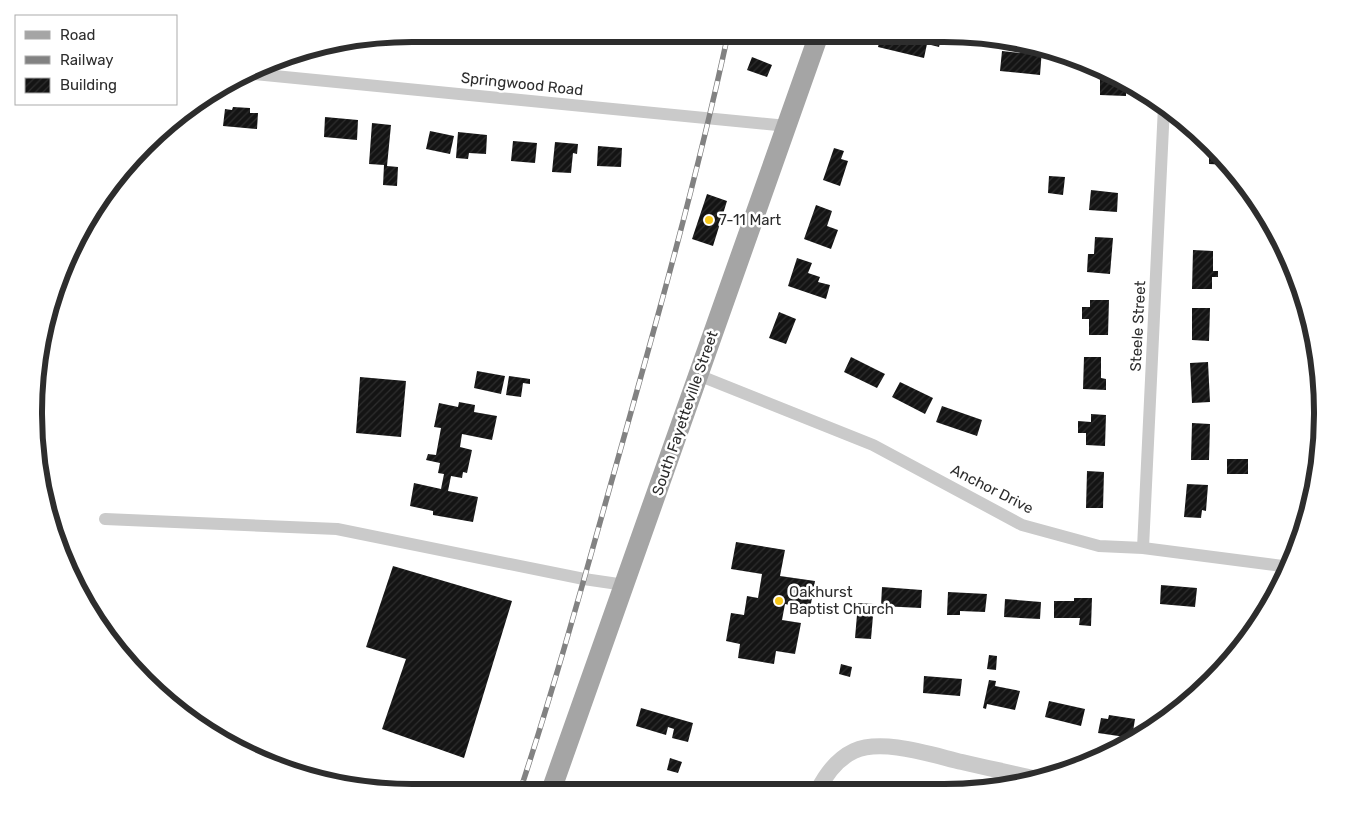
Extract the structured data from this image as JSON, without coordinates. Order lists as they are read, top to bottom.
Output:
{
  "streets": {
    "main road": ["South Fayetteville Street"],
    "street": ["Springwood Road", "Steele Street", "Anchor Drive"]
  },
  "crossings": [
    ["Springwood Road", "South Fayetteville Street"],
    ["Steele Street", "Anchor Drive"],
    ["South Fayetteville Street", "Anchor Drive"]
  ],
  "places": ["7-11 Mart", "Oakhurst Baptist Church"],
  "legend": ["Road", "Railway", "Building"]
}
